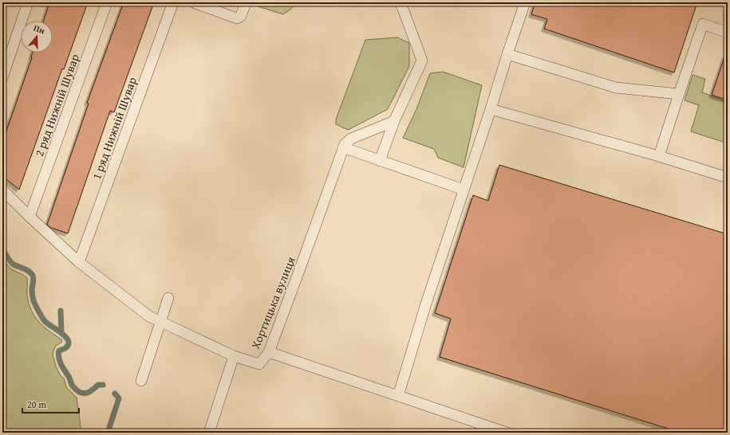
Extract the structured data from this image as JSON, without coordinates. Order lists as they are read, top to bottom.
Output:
{
  "streets": {
    "lane": ["2 ряд Нижній Шувар", "1 ряд Нижній Шувар", "Хортицька вулиця"]
  },
  "crossings": [
    ["2 ряд Нижній Шувар", "Хортицька вулиця"],
    ["1 ряд Нижній Шувар", "Хортицька вулиця"]
  ],
  "scale_bar": "20 m",
  "north": "top"
}
